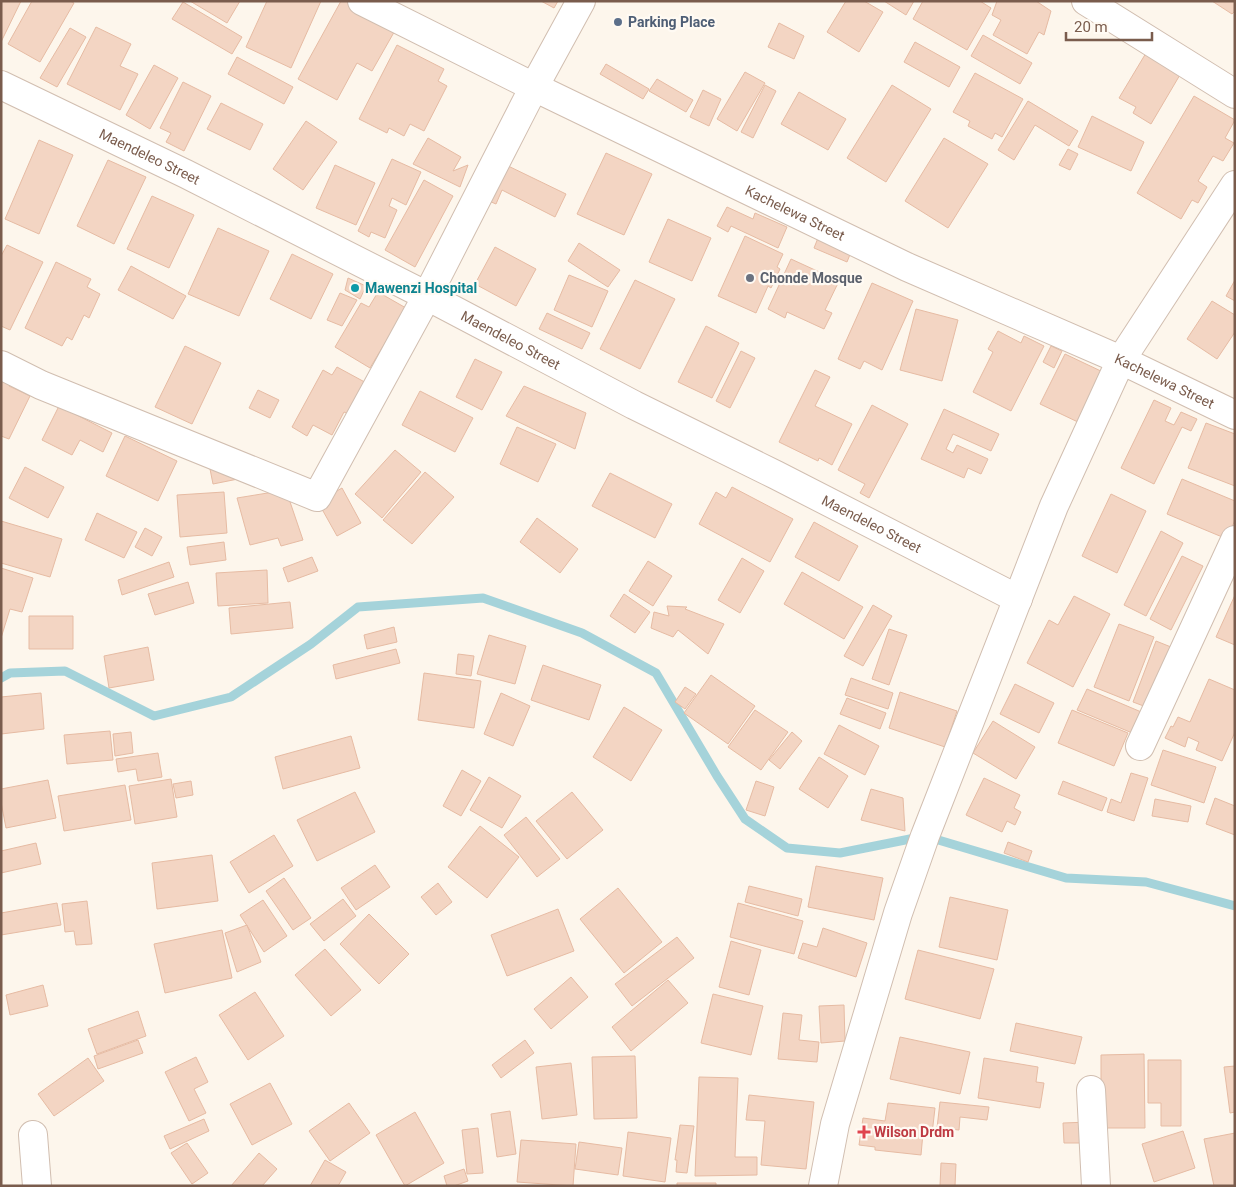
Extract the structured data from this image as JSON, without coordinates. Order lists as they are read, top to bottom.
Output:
{
  "streets": {
    "street": ["Maendeleo Street", "Kachelewa Street"]
  },
  "places": {
    "other": ["Parking Place", "Chonde Mosque", "Mawenzi Hospital"],
    "health": ["Wilson Drdm"]
  },
  "scale_bar": "20 m"
}
